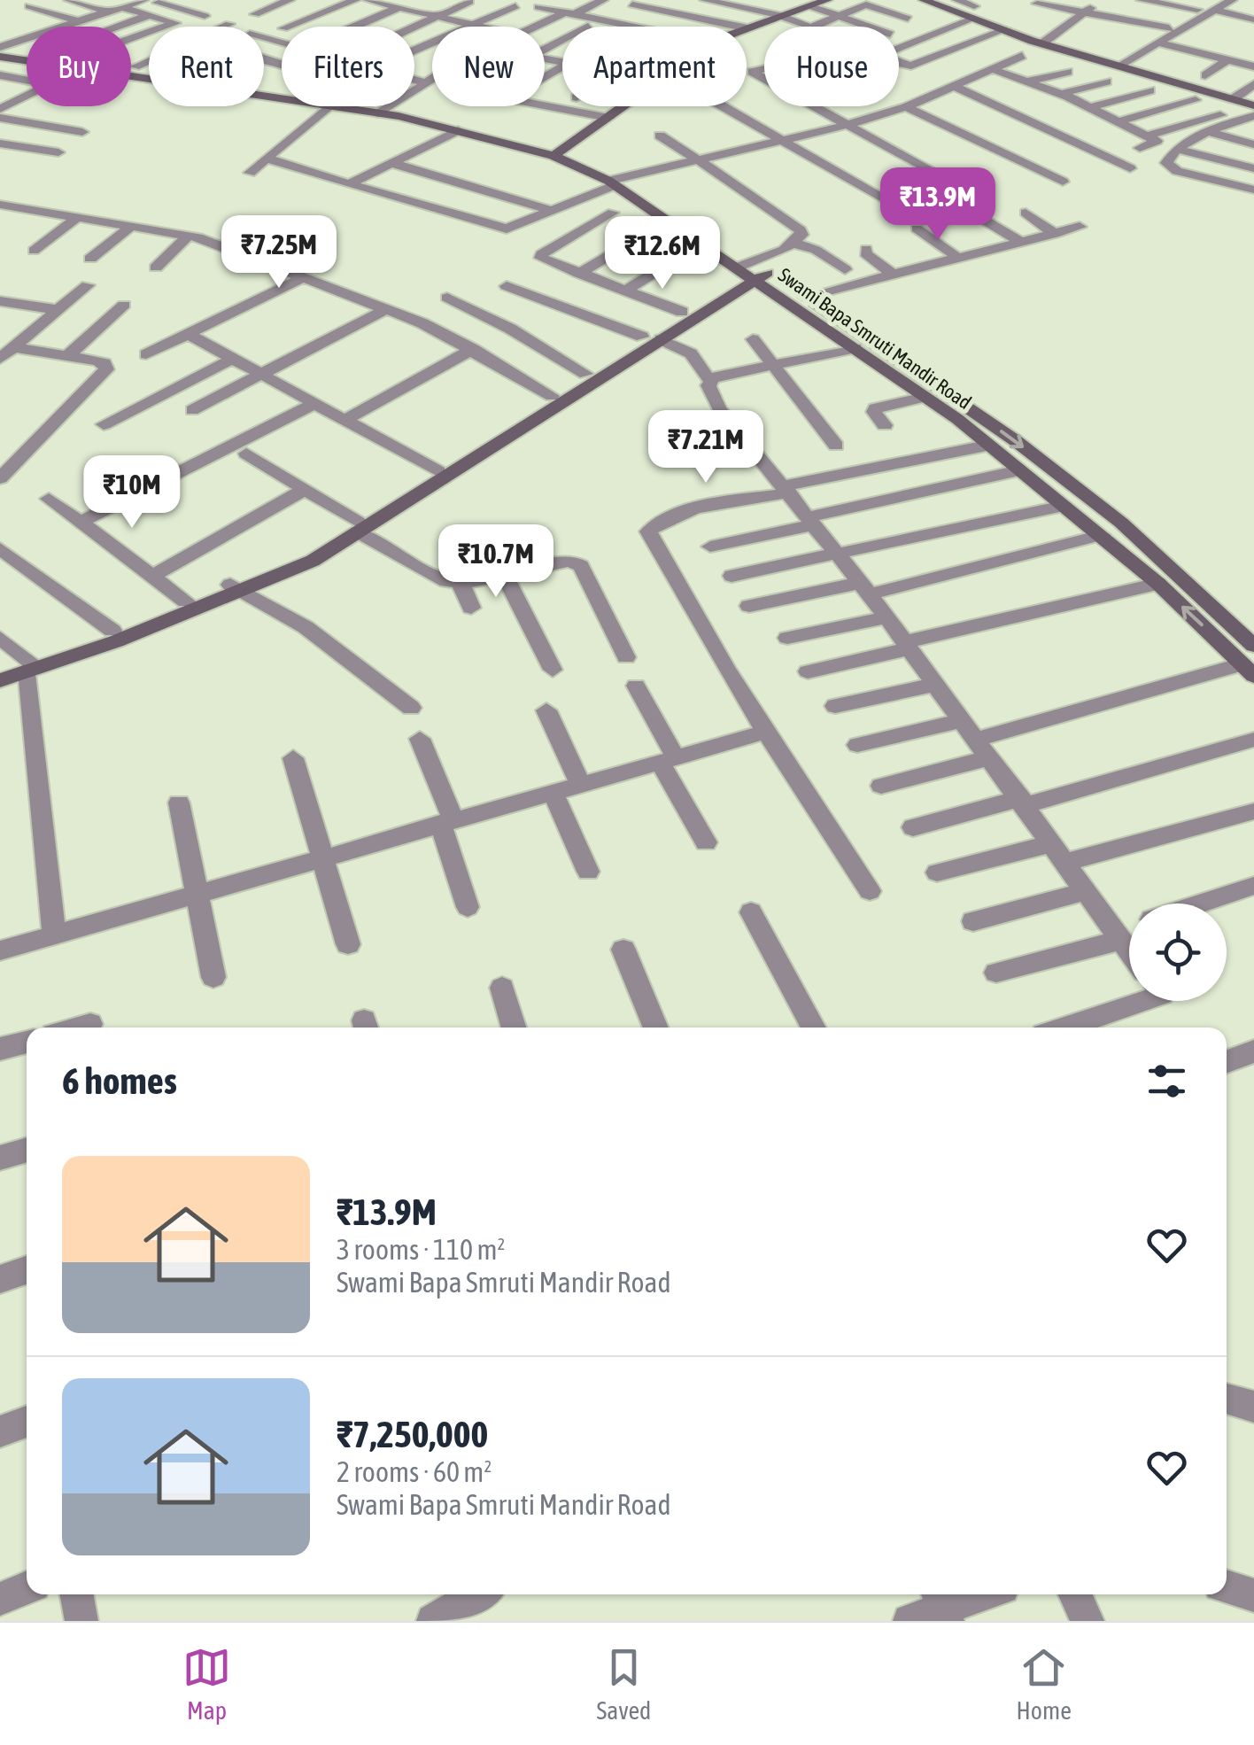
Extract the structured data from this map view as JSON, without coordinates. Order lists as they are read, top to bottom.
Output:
{
  "streets": {
    "street": ["Swami Bapa Smruti Mandir Road"]
  },
  "page": {
    "chip": [
      "Buy",
      "Rent",
      "Filters",
      "New",
      "Apartment",
      "House"
    ],
    "price": [
      "₹13.9M",
      "₹7.25M",
      "₹12.6M",
      "₹7.21M",
      "₹10M",
      "₹10.7M"
    ],
    "heading": "6 homes",
    "list": [
      {
        "name": "₹13.9M",
        "note": "3 rooms · 110 m² · Swami Bapa Smruti Mandir Road"
      },
      {
        "name": "₹7,250,000",
        "note": "2 rooms · 60 m² · Swami Bapa Smruti Mandir Road"
      }
    ],
    "tabs": ["Map", "Saved", "Home"]
  }
}
